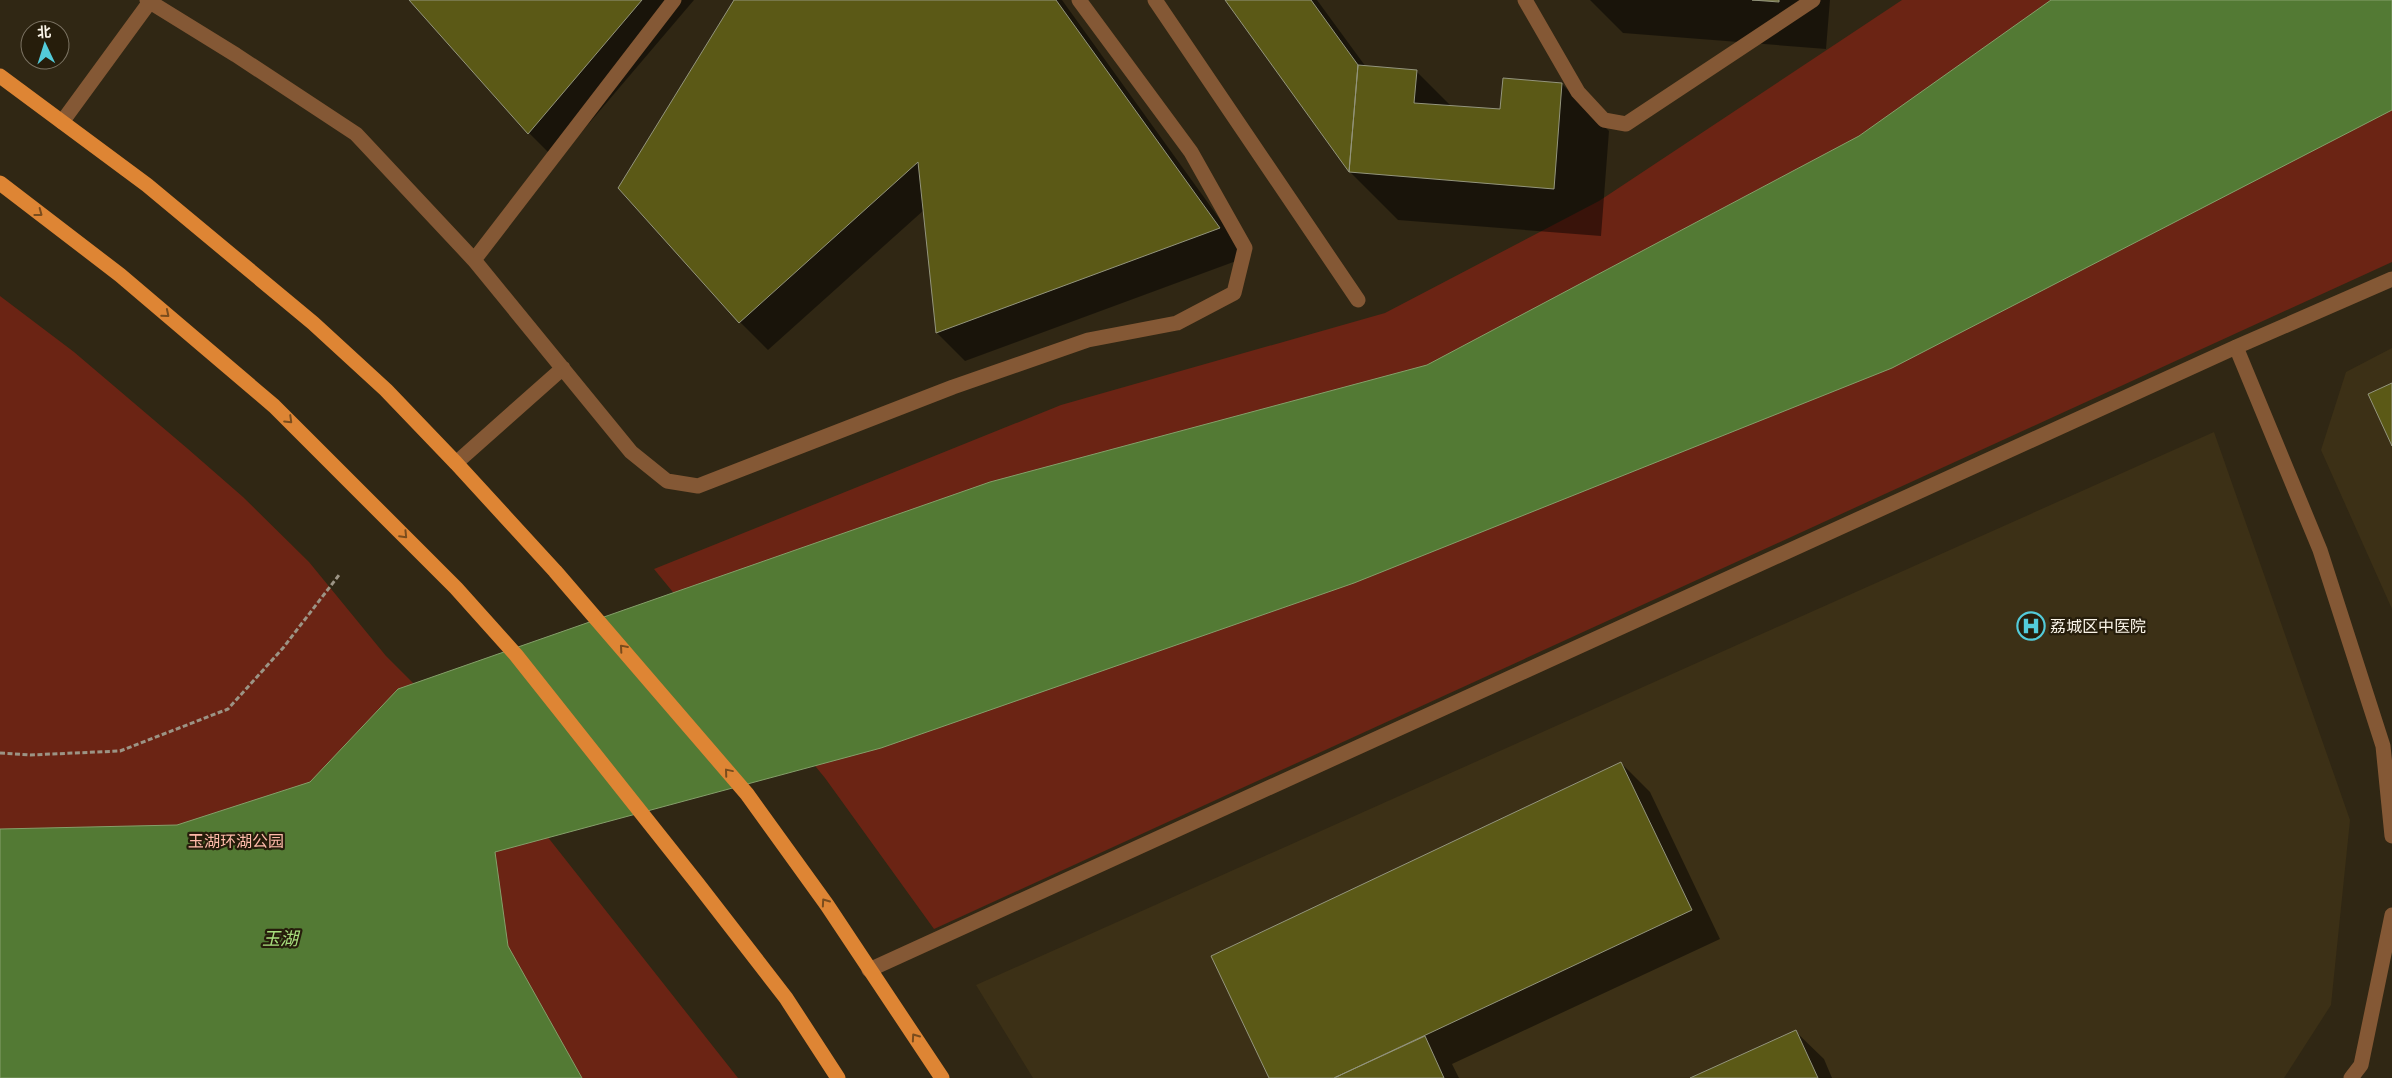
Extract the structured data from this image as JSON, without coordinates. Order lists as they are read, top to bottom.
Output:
{
  "water": ["玉湖"],
  "parks": ["玉湖环湖公园"],
  "places": {
    "hospital": ["荔城区中医院"]
  },
  "north": "top"
}
